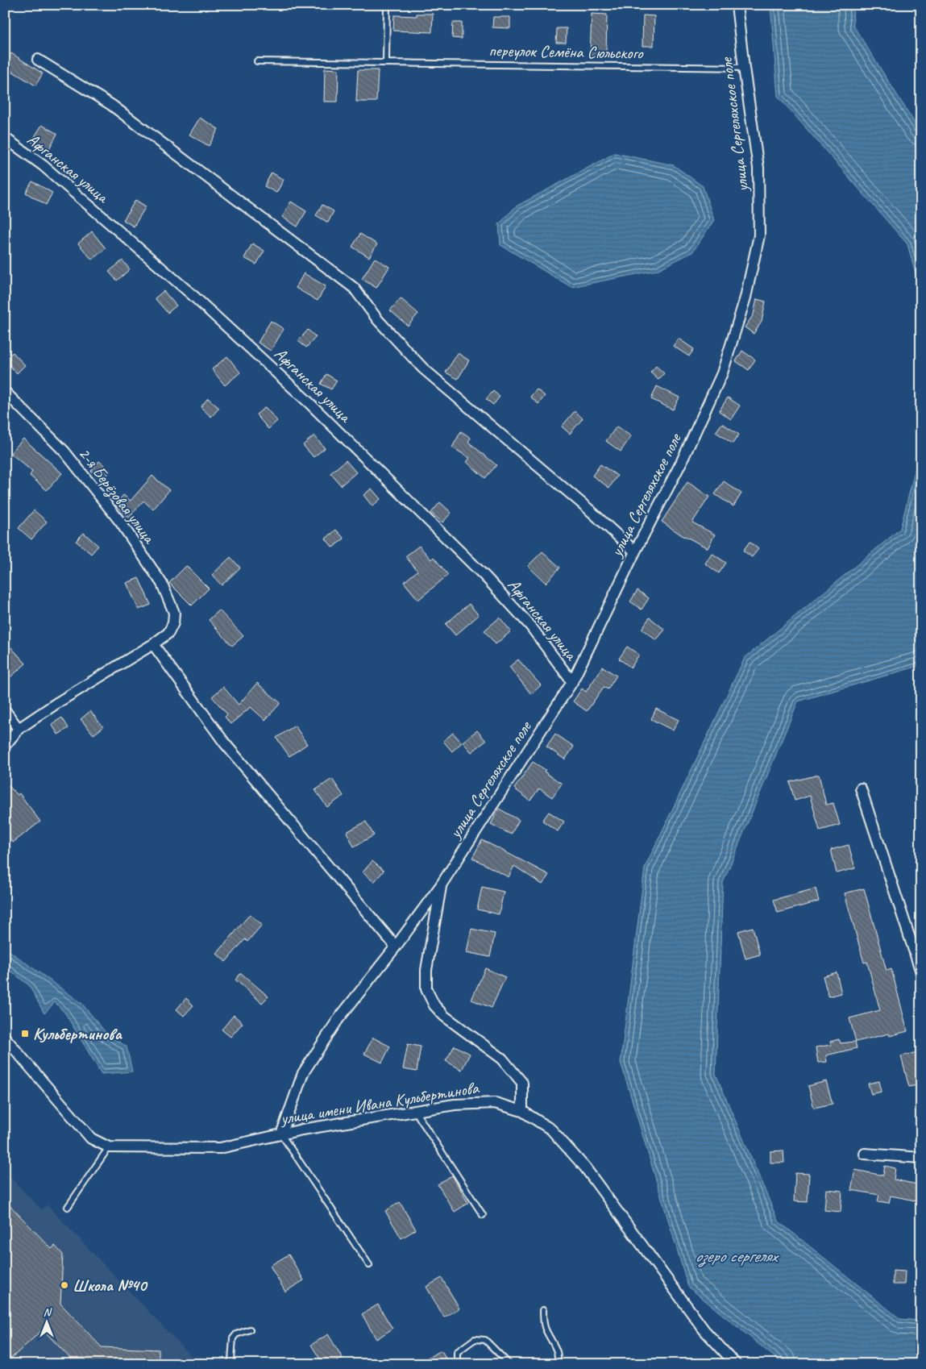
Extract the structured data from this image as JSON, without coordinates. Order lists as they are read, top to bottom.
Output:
{
  "streets": {
    "street": [
      "улица Сергеляхское поле",
      "Афганская улица",
      "2-я Берёзовая улица",
      "улица имени Ивана Кульбертинова"
    ],
    "lane": ["переулок Семёна Сюльского"]
  },
  "crossings": [
    ["переулок Семёна Сюльского", "улица Сергеляхское поле"],
    ["улица Сергеляхское поле", "Афганская улица"],
    ["улица Сергеляхское поле", "улица имени Ивана Кульбертинова"]
  ],
  "water": ["озеро сергелях"],
  "places": {
    "transit": ["Кульбертинова"],
    "other": ["Школа №40"]
  },
  "north": "top"
}
